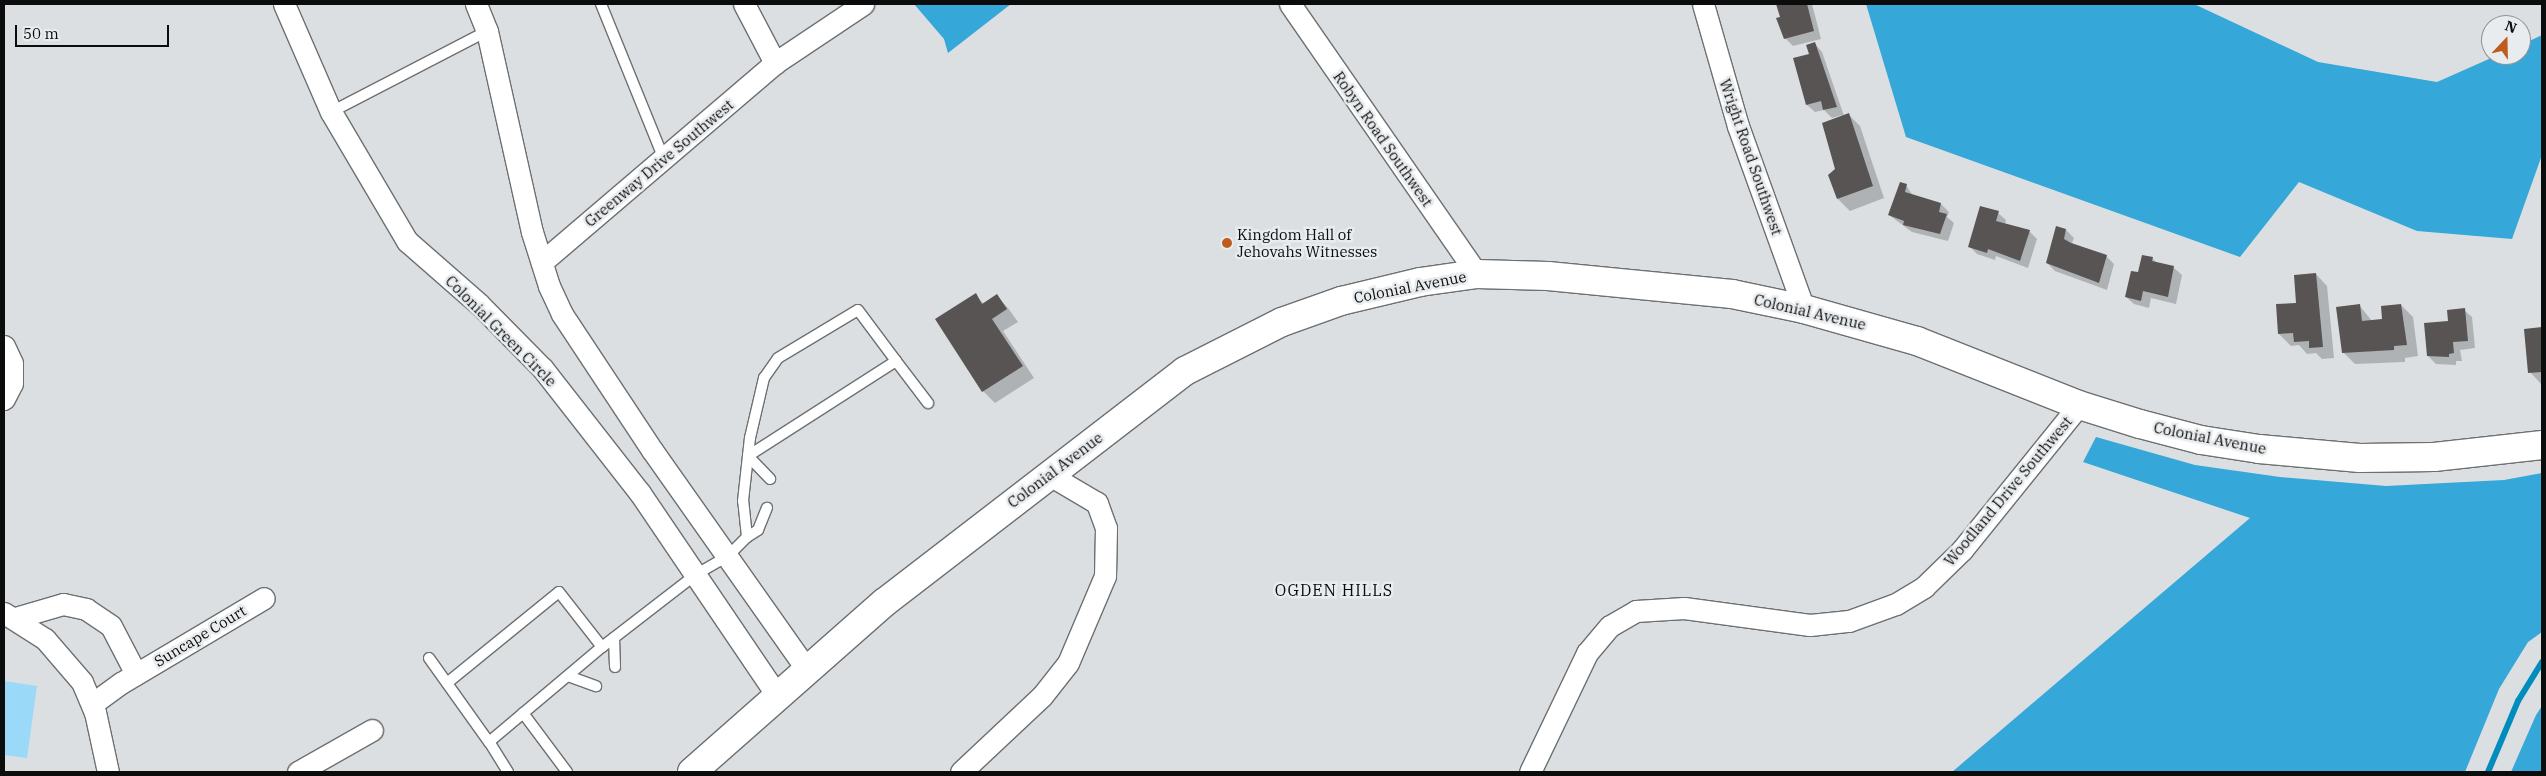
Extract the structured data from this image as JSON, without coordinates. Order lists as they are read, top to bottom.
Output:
{
  "streets": {
    "main road": ["Colonial Avenue"],
    "street": [
      "Robyn Road Southwest",
      "Wright Road Southwest",
      "Greenway Drive Southwest",
      "Colonial Green Circle",
      "Woodland Drive Southwest",
      "Suncape Court"
    ]
  },
  "crossings": [
    ["Robyn Road Southwest", "Colonial Avenue"],
    ["Wright Road Southwest", "Colonial Avenue"],
    ["Colonial Avenue", "Colonial Green Circle"],
    ["Colonial Avenue", "Woodland Drive Southwest"]
  ],
  "districts": ["OGDEN HILLS"],
  "places": ["Kingdom Hall of Jehovahs Witnesses"],
  "scale_bar": "50 m",
  "north": "top"
}
